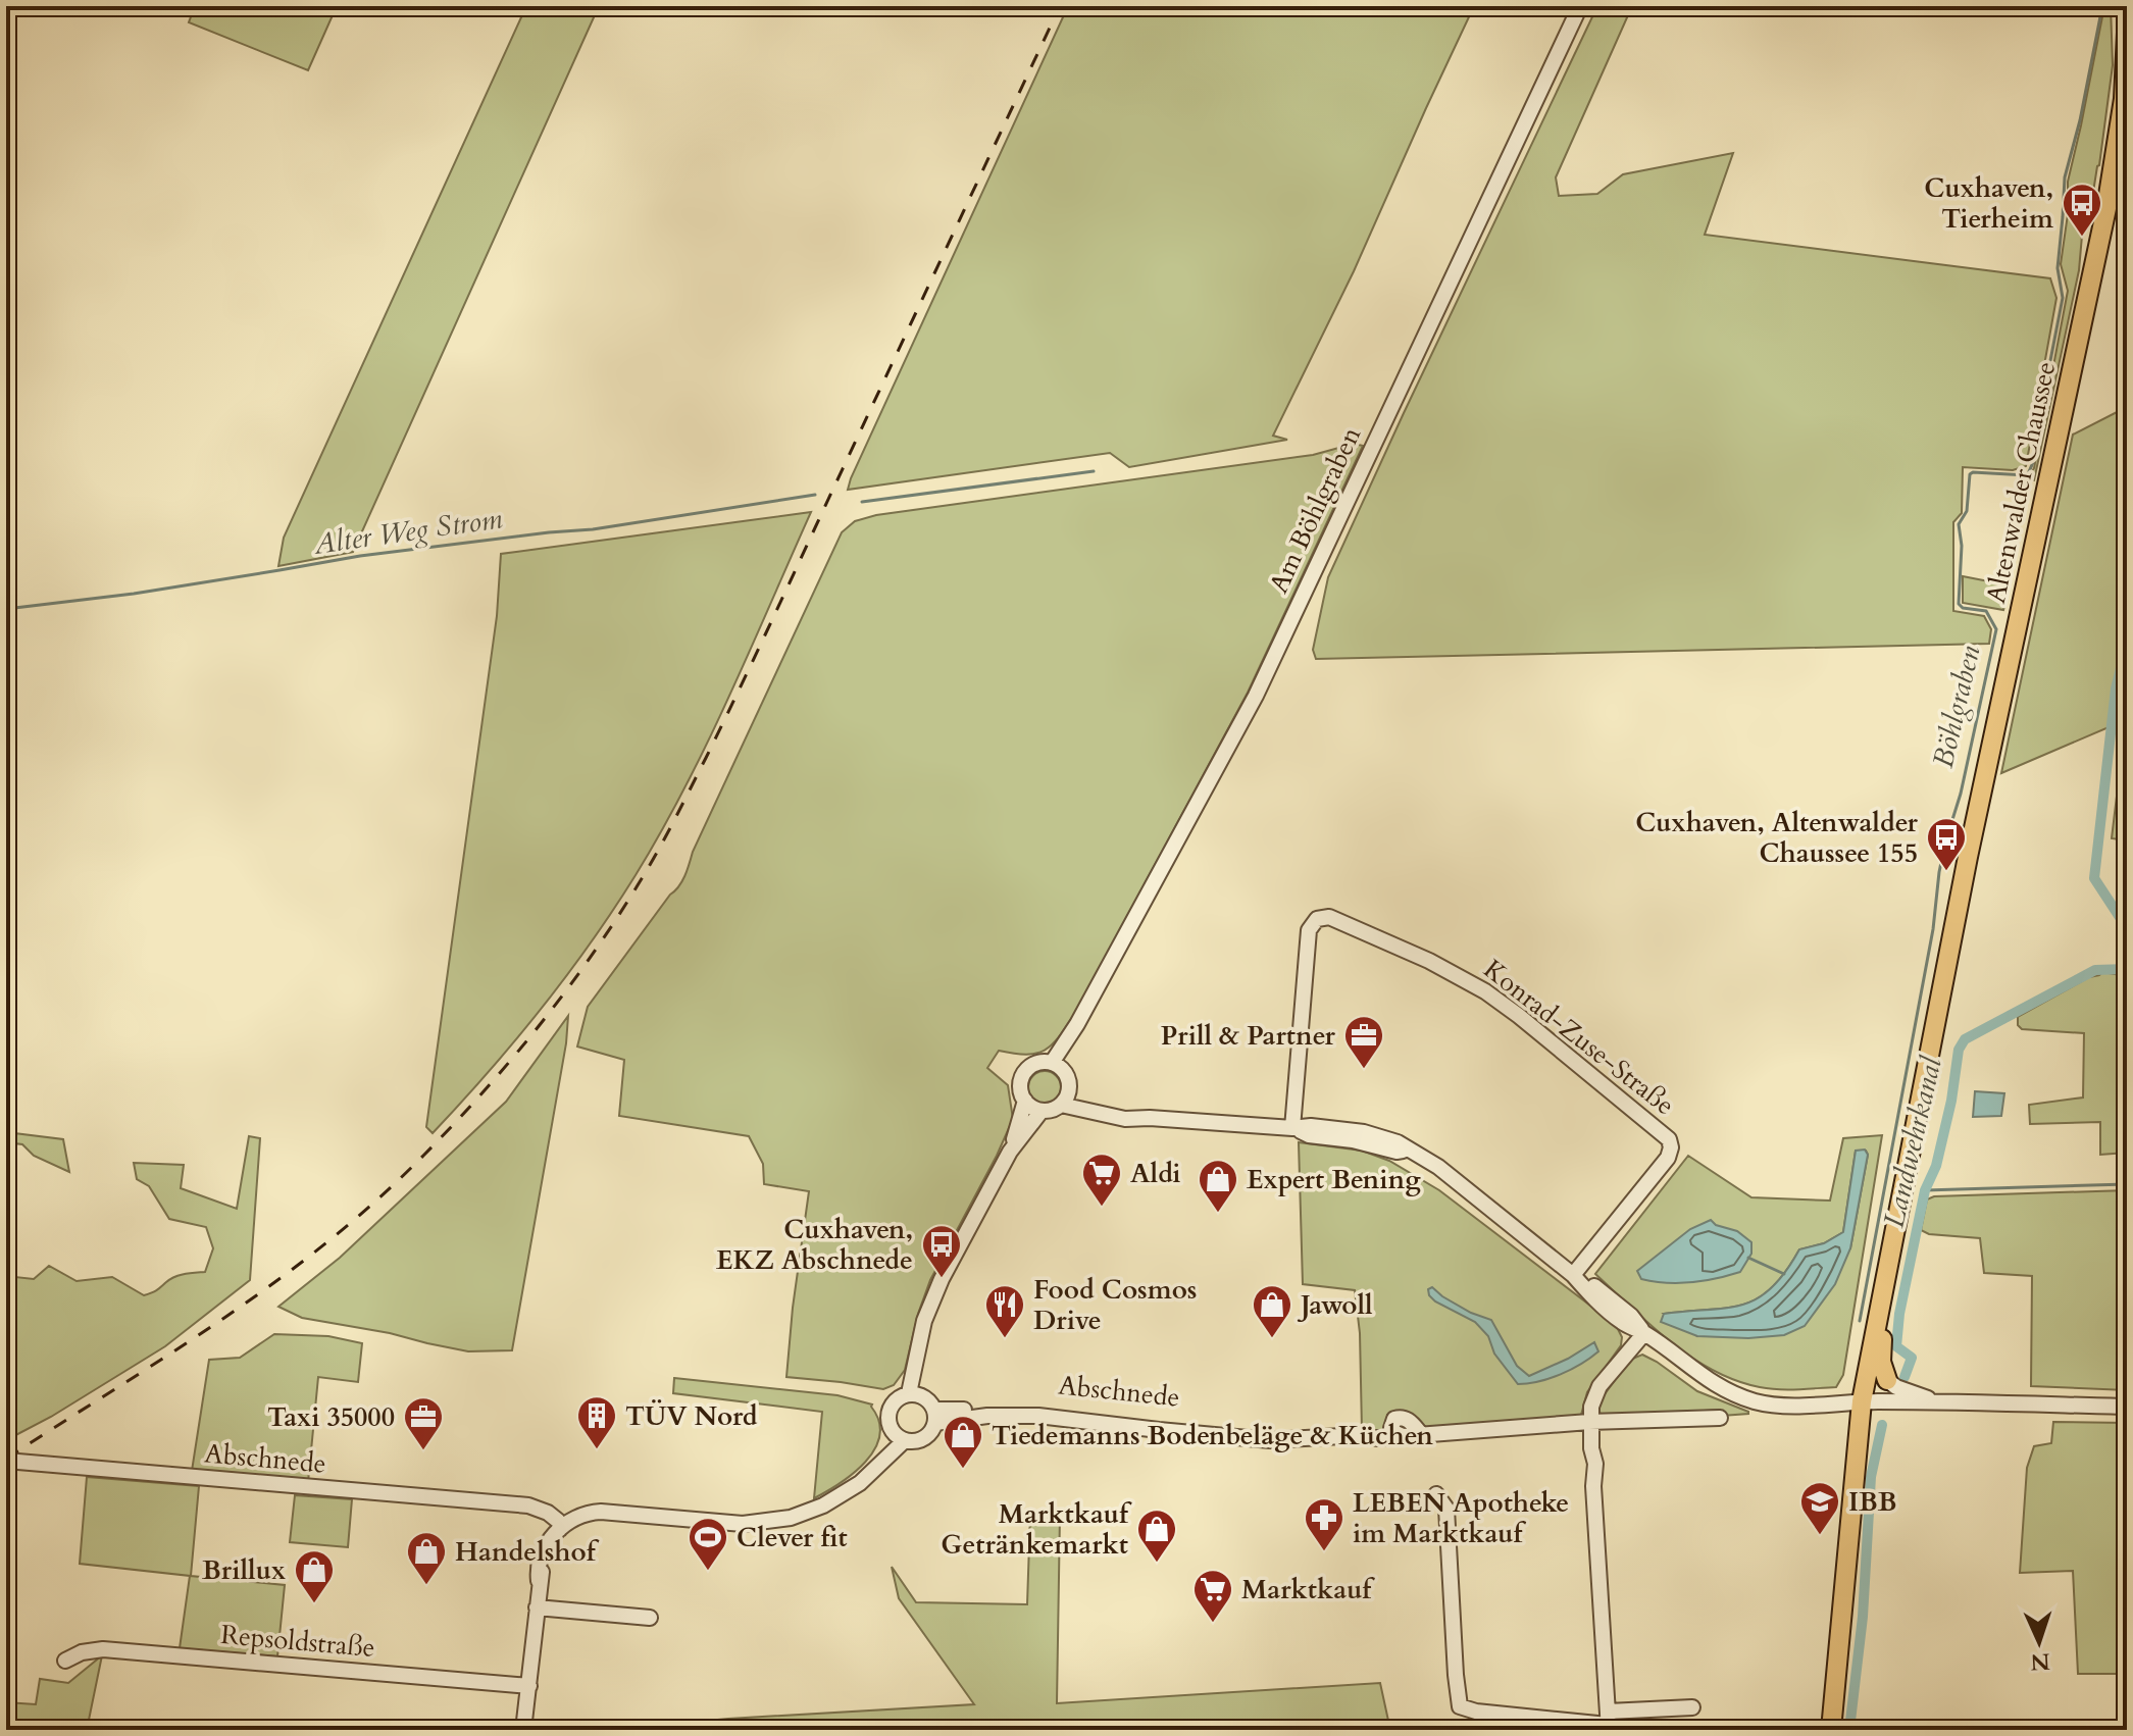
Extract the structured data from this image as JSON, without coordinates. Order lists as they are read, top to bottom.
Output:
{
  "streets": {
    "main road": ["Altenwalder Chaussee"],
    "street": [
      "Am Böhlgraben",
      "Konrad-Zuse-Straße",
      "Abschnede",
      "Repsoldstraße"
    ]
  },
  "water": ["Alter Weg Strom", "Böhlgraben", "Landwehrkanal"],
  "places": {
    "bus stop": ["Cuxhaven, Tierheim", "Cuxhaven, Altenwalder Chaussee 155", "Cuxhaven, EKZ Abschnede"],
    "office": ["Prill & Partner", "Taxi 35000"],
    "supermarket": ["Aldi", "Marktkauf"],
    "shop": [
      "Expert Bening",
      "Jawoll",
      "Tiedemanns Bodenbeläge & Küchen",
      "Marktkauf Getränkemarkt",
      "Handelshof",
      "Brillux"
    ],
    "restaurant": ["Food Cosmos Drive"],
    "building": ["TÜV Nord"],
    "school or university": ["IBB"],
    "pharmacy": ["LEBEN Apotheke im Marktkauf"],
    "sports": ["Clever fit"]
  },
  "north": "bottom"
}
